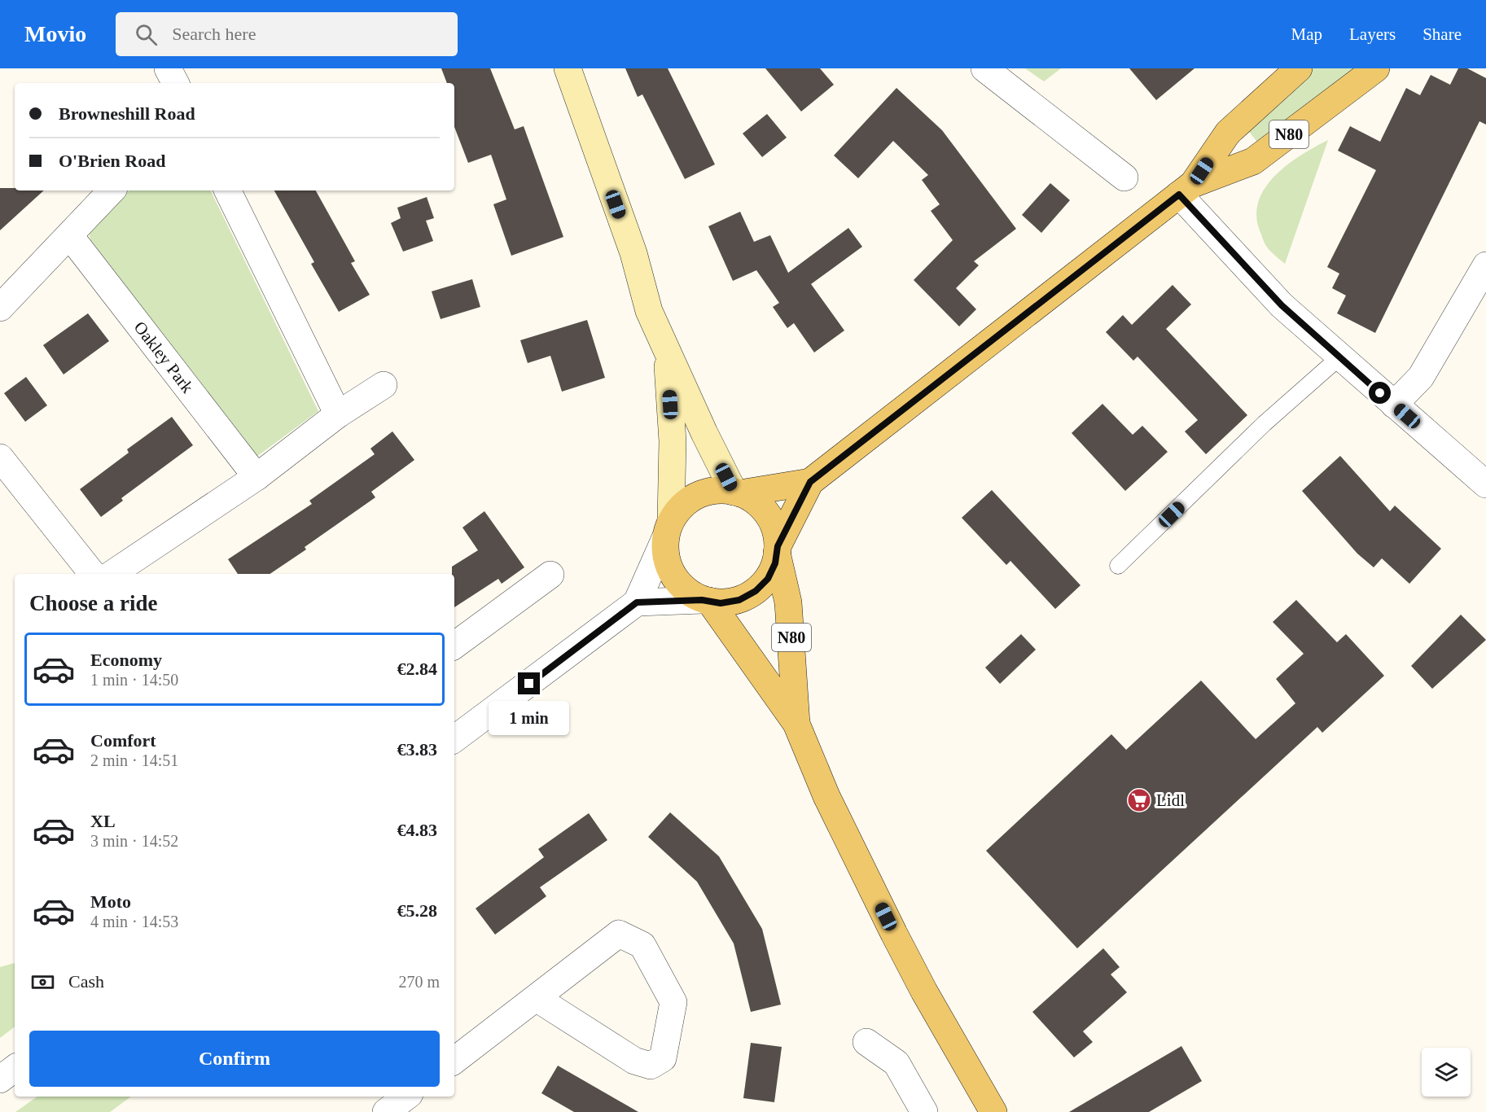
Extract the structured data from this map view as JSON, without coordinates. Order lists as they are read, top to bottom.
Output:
{
  "streets": {
    "main road": ["N80"],
    "street": ["Oakley Park"]
  },
  "places": {
    "supermarket": ["Lidl"]
  },
  "page": {
    "header": "Movio",
    "search": "Search here",
    "nav": ["Map", "Layers", "Share"],
    "banner": ["Browneshill Road", "O'Brien Road"],
    "heading": "Choose a ride",
    "list": [
      {
        "name": "Economy",
        "note": "1 min · 14:50",
        "value": "€2.84"
      },
      {
        "name": "Comfort",
        "note": "2 min · 14:51",
        "value": "€3.83"
      },
      {
        "name": "XL",
        "note": "3 min · 14:52",
        "value": "€4.83"
      },
      {
        "name": "Moto",
        "note": "4 min · 14:53",
        "value": "€5.28"
      }
    ],
    "bubble": "1 min",
    "pay": ["Cash", "270 m"],
    "buttons": "Confirm"
  }
}
